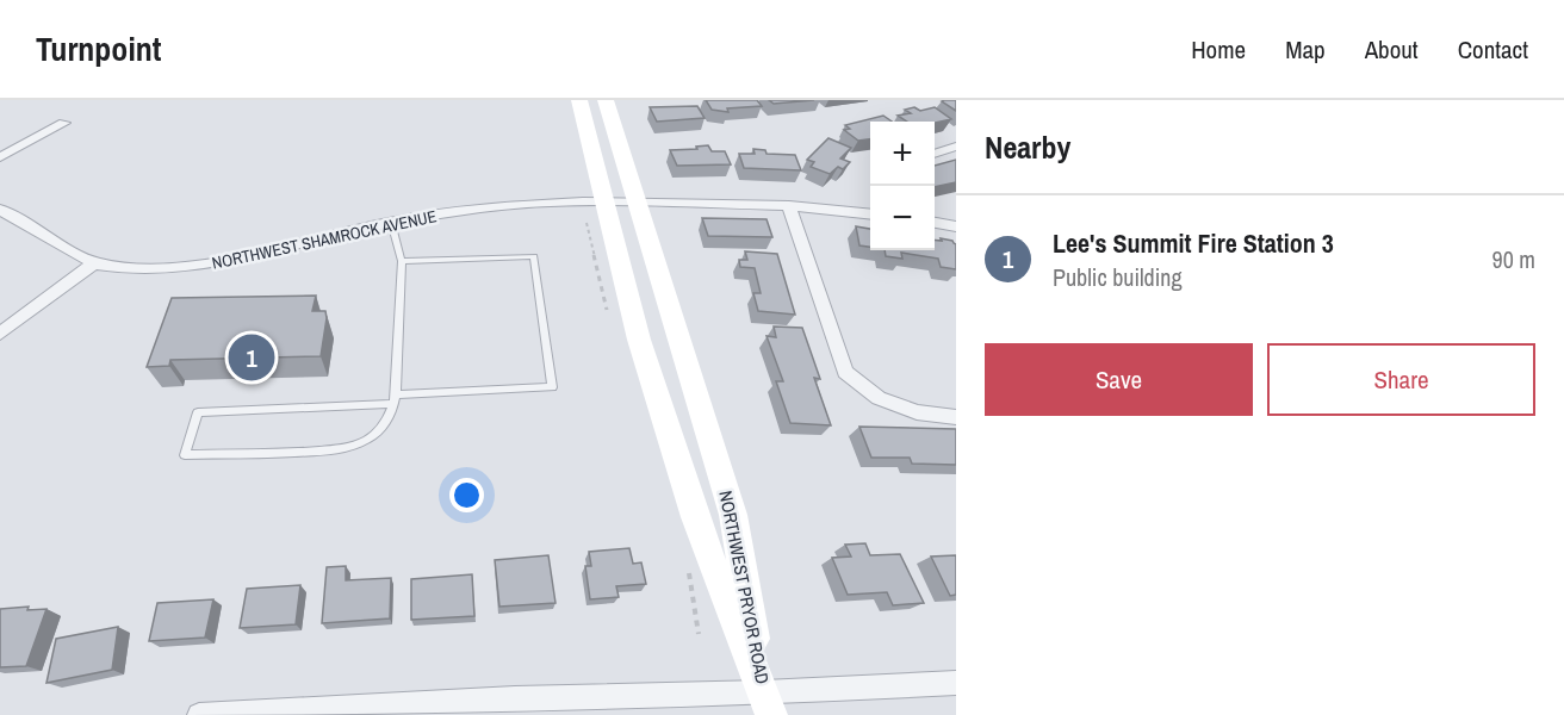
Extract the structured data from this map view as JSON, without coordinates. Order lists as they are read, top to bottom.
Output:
{
  "streets": {
    "main road": ["NORTHWEST PRYOR ROAD"],
    "street": ["NORTHWEST SHAMROCK AVENUE"]
  },
  "crossings": [
    ["NORTHWEST SHAMROCK AVENUE", "NORTHWEST PRYOR ROAD"]
  ],
  "page": {
    "header": "Turnpoint",
    "nav": [
      "Home",
      "Map",
      "About",
      "Contact"
    ],
    "heading": "Nearby",
    "map_buttons": ["+", "−"],
    "list": [
      {
        "mark": "1",
        "name": "Lee's Summit Fire Station 3",
        "note": "Public building",
        "value": "90 m"
      }
    ],
    "buttons": ["Save", "Share"],
    "pins": "1"
  }
}
